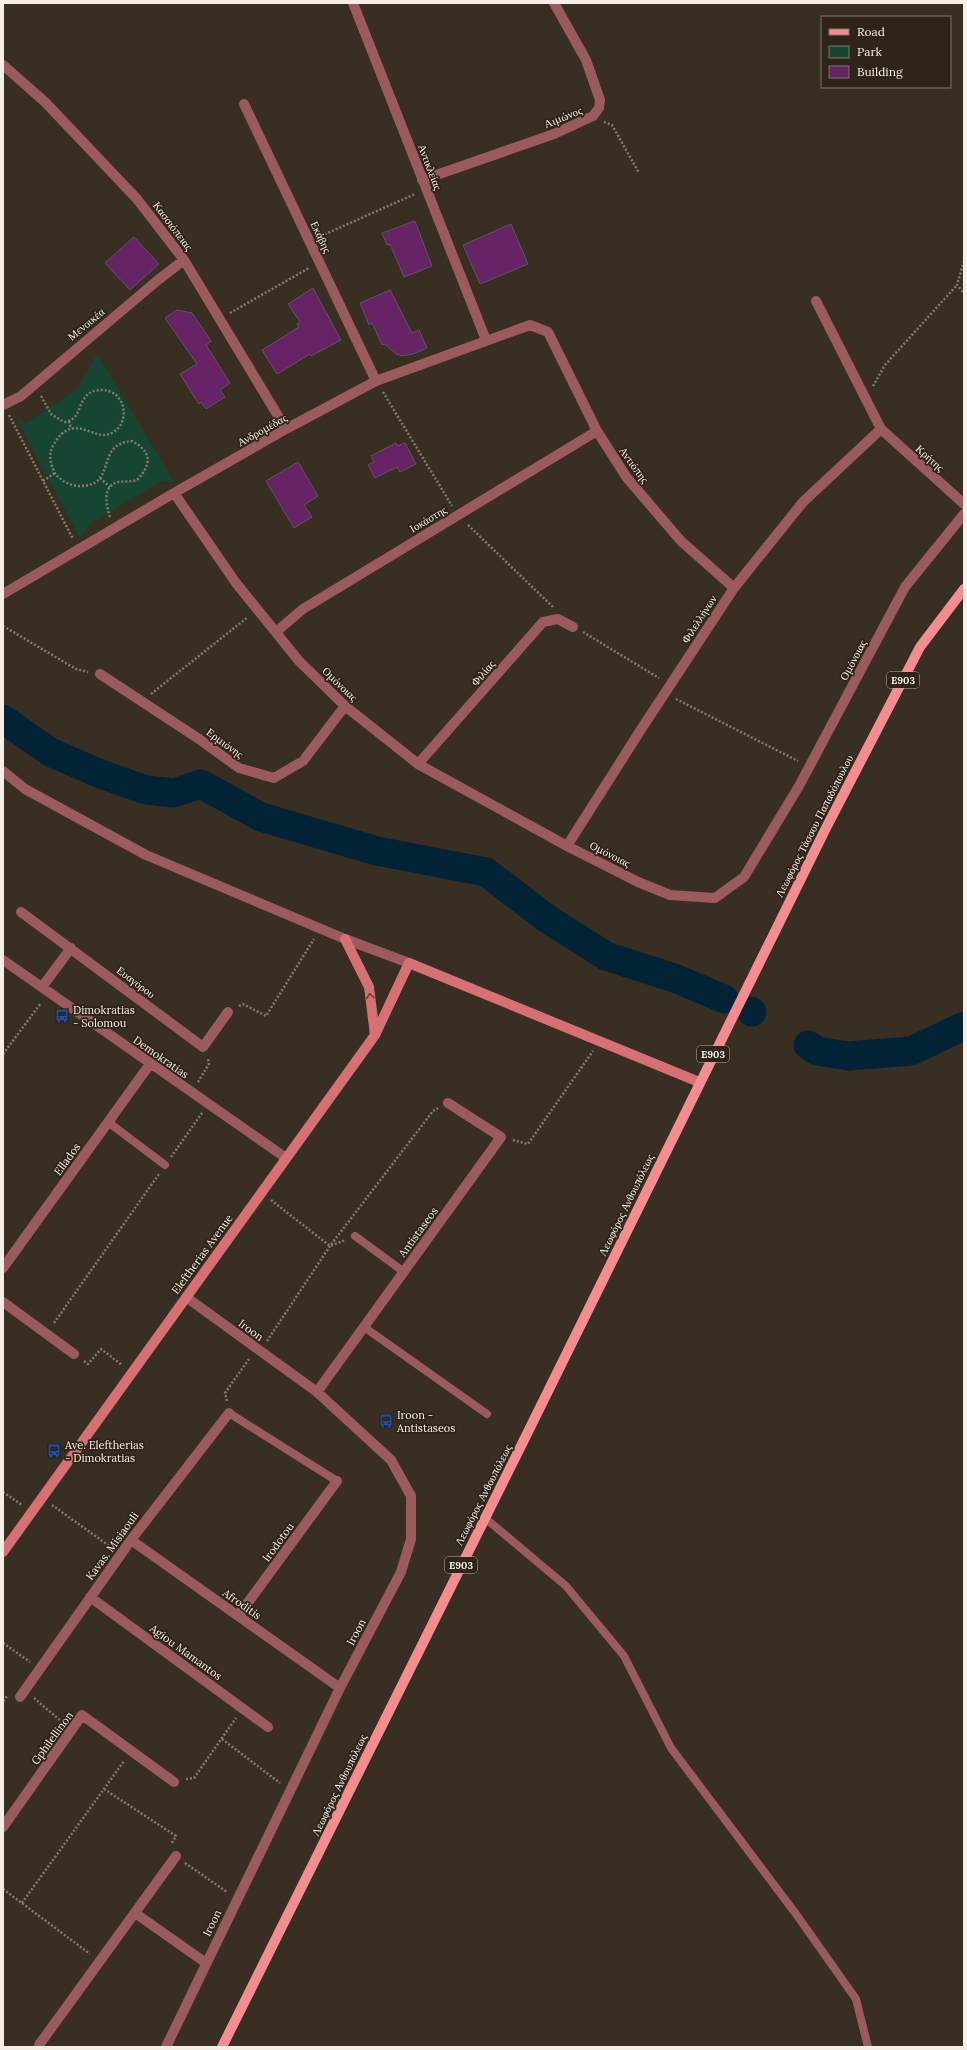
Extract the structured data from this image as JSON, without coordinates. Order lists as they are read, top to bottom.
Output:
{
  "streets": {
    "main road": [
      "E903",
      "Λεωφόρος Τάσσου Παπαδόπουλου",
      "Λεωφόρος Ανθουπόλεως",
      "Eleftherias Avenue"
    ],
    "street": [
      "Αιμώνος",
      "Αντικλείας",
      "Κασσιόπειας",
      "Εκάβης",
      "Μενοικέα",
      "Ανδρομέδας",
      "Κρήτης",
      "Αντιόπης",
      "Ιοκάστης",
      "Φιλελλήνων",
      "Ομόνοιας",
      "Φιλίας",
      "Ερμιόνης",
      "Ευαγόρου",
      "Demokratias",
      "Ellados",
      "Antistaseos",
      "Iroon",
      "Irodotou",
      "Kavas. Misiaouli",
      "Afroditis",
      "Agiou Mamantos",
      "Gphilellinon"
    ]
  },
  "crossings": [
    ["Αιμώνος", "Αντικλείας"],
    ["Αντικλείας", "Ανδρομέδας"],
    ["Κασσιόπειας", "Μενοικέα"],
    ["Κασσιόπειας", "Ανδρομέδας"],
    ["Εκάβης", "Ανδρομέδας"],
    ["Ανδρομέδας", "Αντιόπης"],
    ["Ανδρομέδας", "Ομόνοιας"],
    ["Κρήτης", "Φιλελλήνων"],
    ["Αντιόπης", "Ιοκάστης"],
    ["Αντιόπης", "Φιλελλήνων"],
    ["Ιοκάστης", "Ομόνοιας"],
    ["Φιλελλήνων", "Ομόνοιας"],
    ["Ομόνοιας", "Φιλίας"],
    ["Ομόνοιας", "Ερμιόνης"],
    ["Λεωφόρος Τάσσου Παπαδόπουλου", "Λεωφόρος Ανθουπόλεως"],
    ["Demokratias", "Ellados"],
    ["Demokratias", "Eleftherias Avenue"],
    ["Antistaseos", "Iroon"],
    ["Eleftherias Avenue", "Iroon"],
    ["Iroon", "Afroditis"],
    ["Irodotou", "Afroditis"],
    ["Kavas. Misiaouli", "Afroditis"],
    ["Kavas. Misiaouli", "Agiou Mamantos"]
  ],
  "places": {
    "bus stop": ["Dimokratias - Solomou", "Iroon - Antistaseos", "Ave. Eleftherias - Dimokratias"]
  },
  "legend": ["Road", "Park", "Building"]
}
